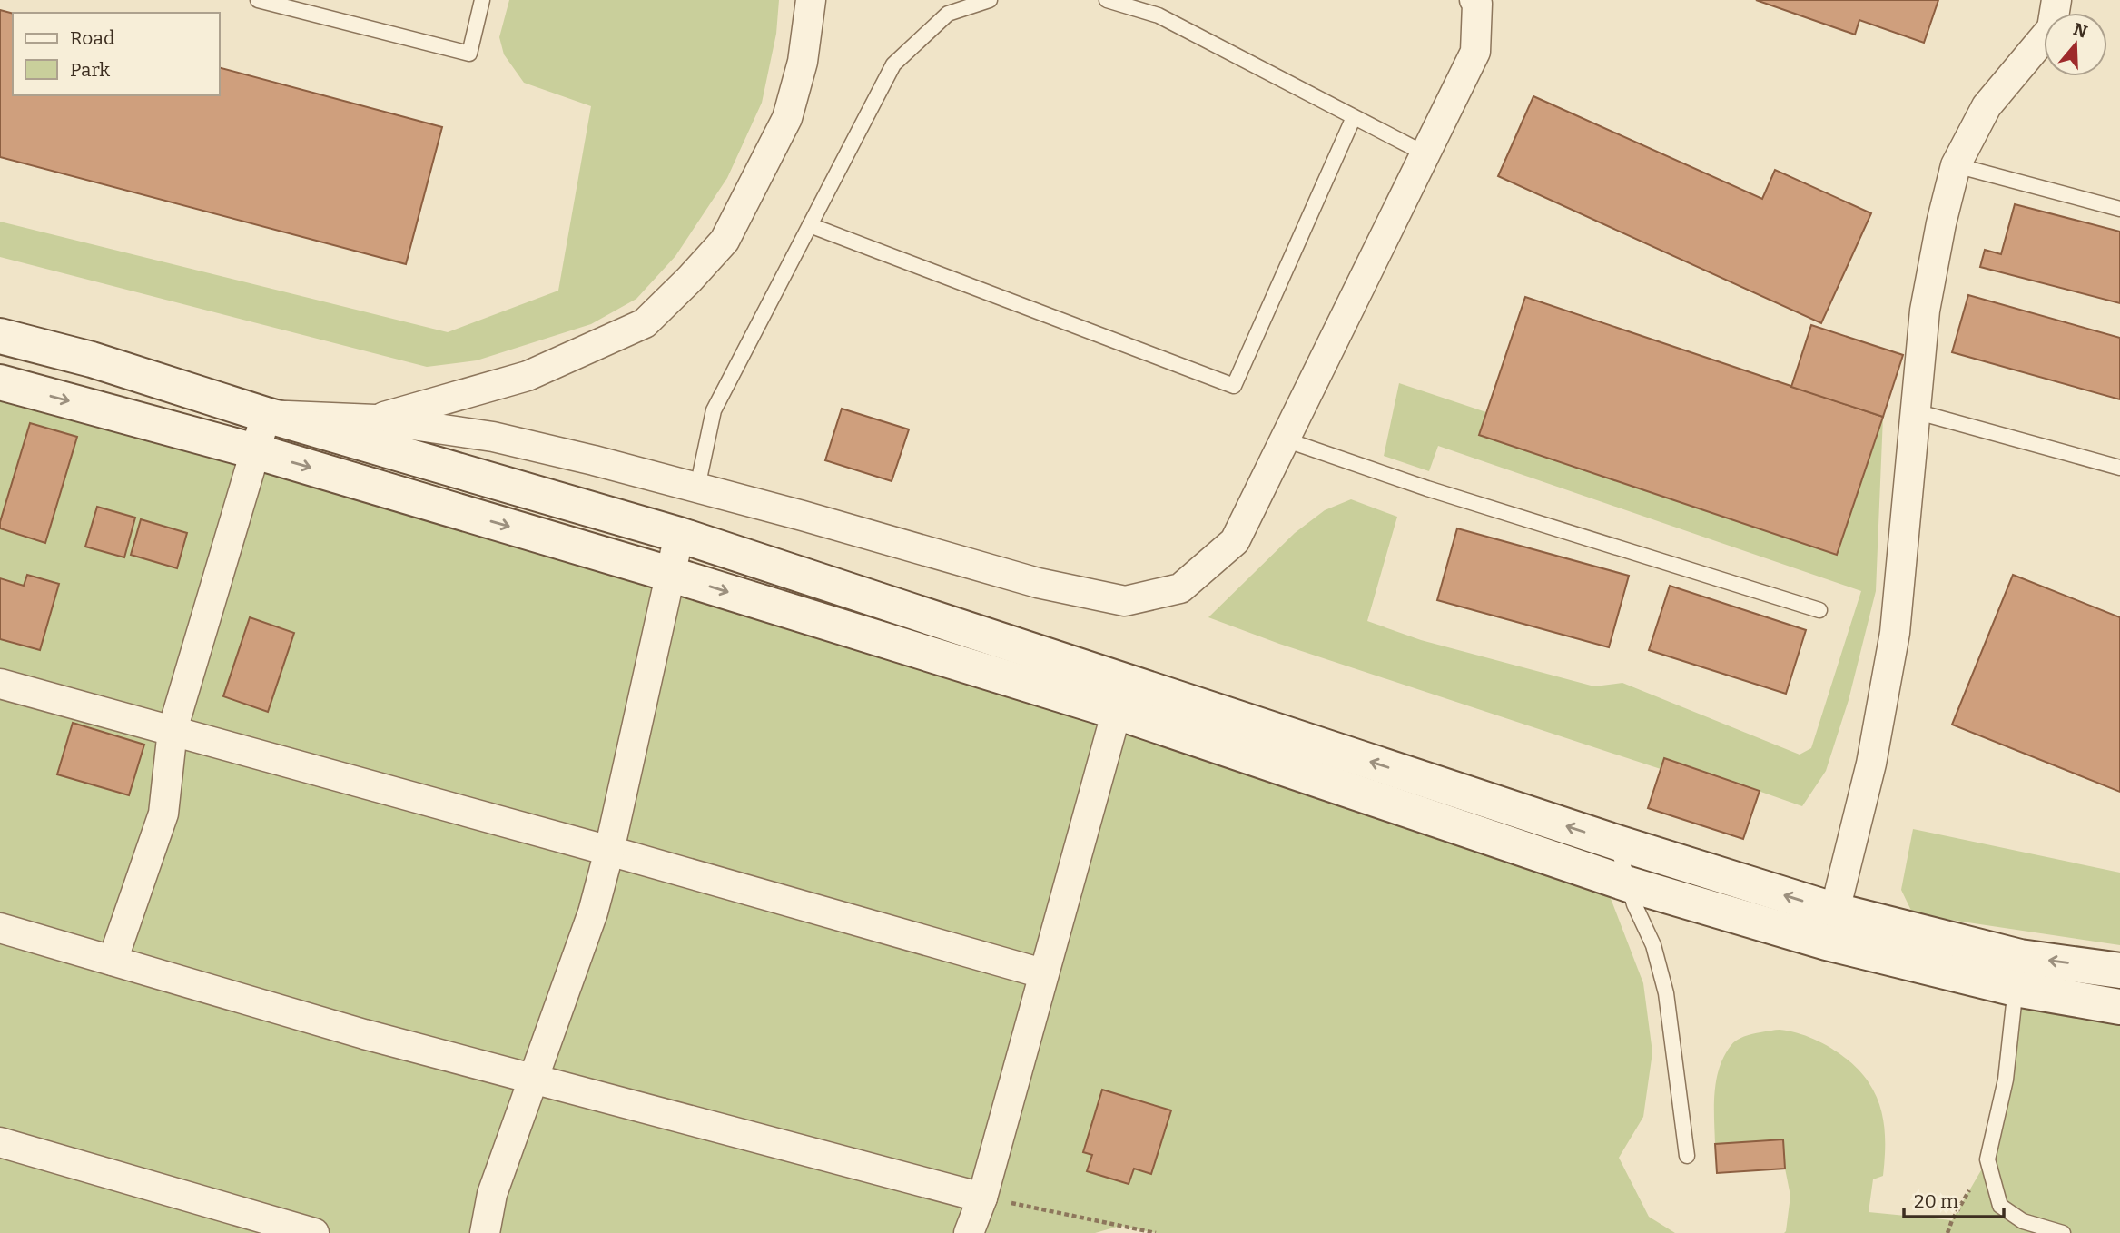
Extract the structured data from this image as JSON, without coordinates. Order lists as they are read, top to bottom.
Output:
{
  "legend": ["Road", "Park"],
  "scale_bar": "20 m",
  "north": "top"
}
